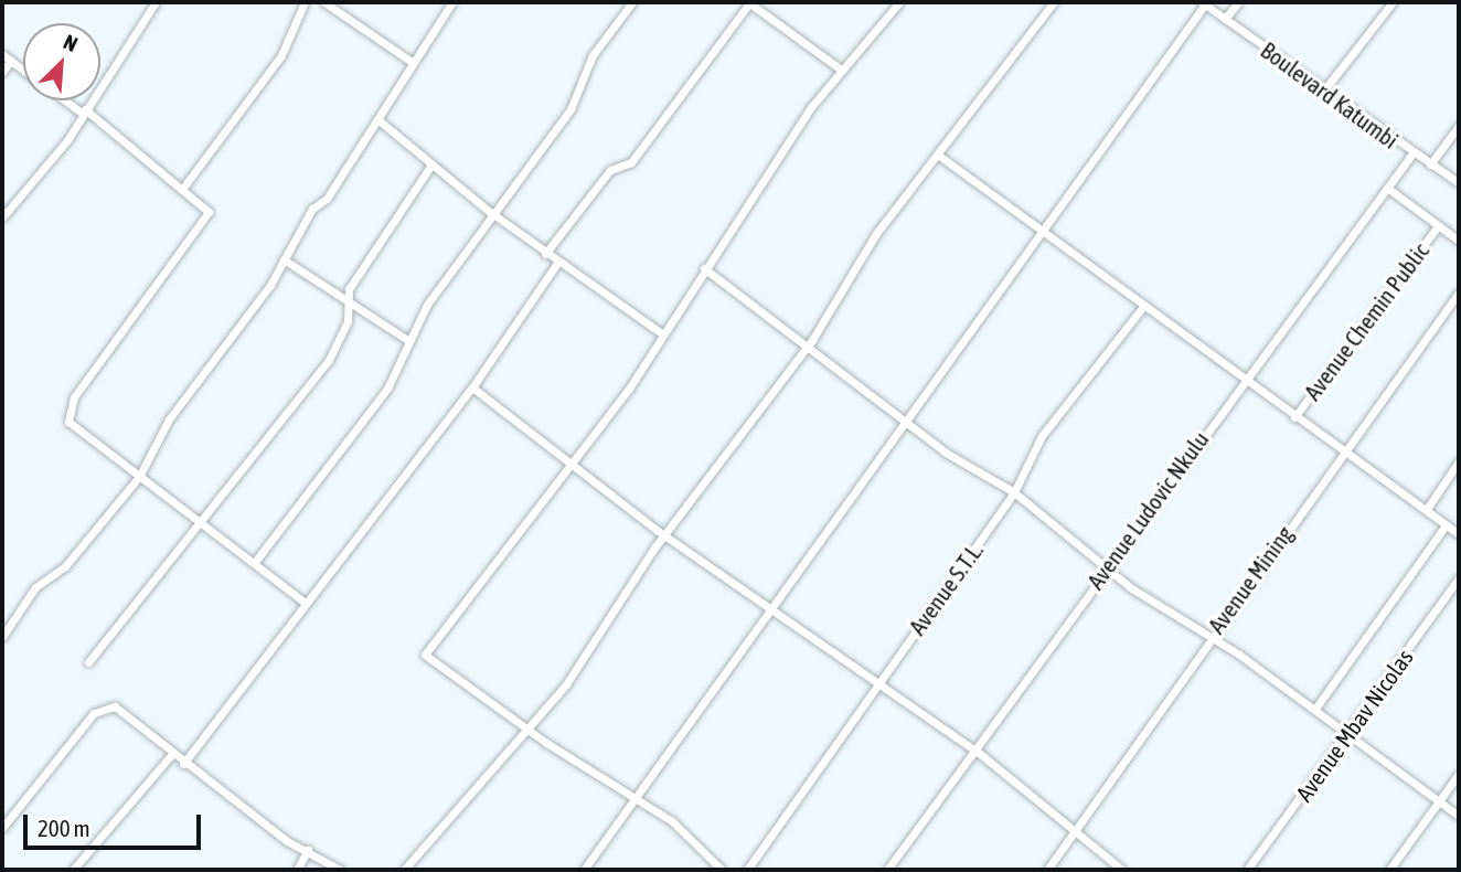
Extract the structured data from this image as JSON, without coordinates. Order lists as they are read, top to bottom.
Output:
{
  "streets": {
    "street": [
      "Boulevard Katumbi",
      "Avenue Chemin Public",
      "Avenue Ludovic Nkulu",
      "Avenue Mining",
      "Avenue S.T.L.",
      "Avenue Mbav Nicolas"
    ]
  },
  "crossings": [
    ["Boulevard Katumbi", "Avenue Ludovic Nkulu"]
  ],
  "scale_bar": "200 m",
  "north": "top right"
}
